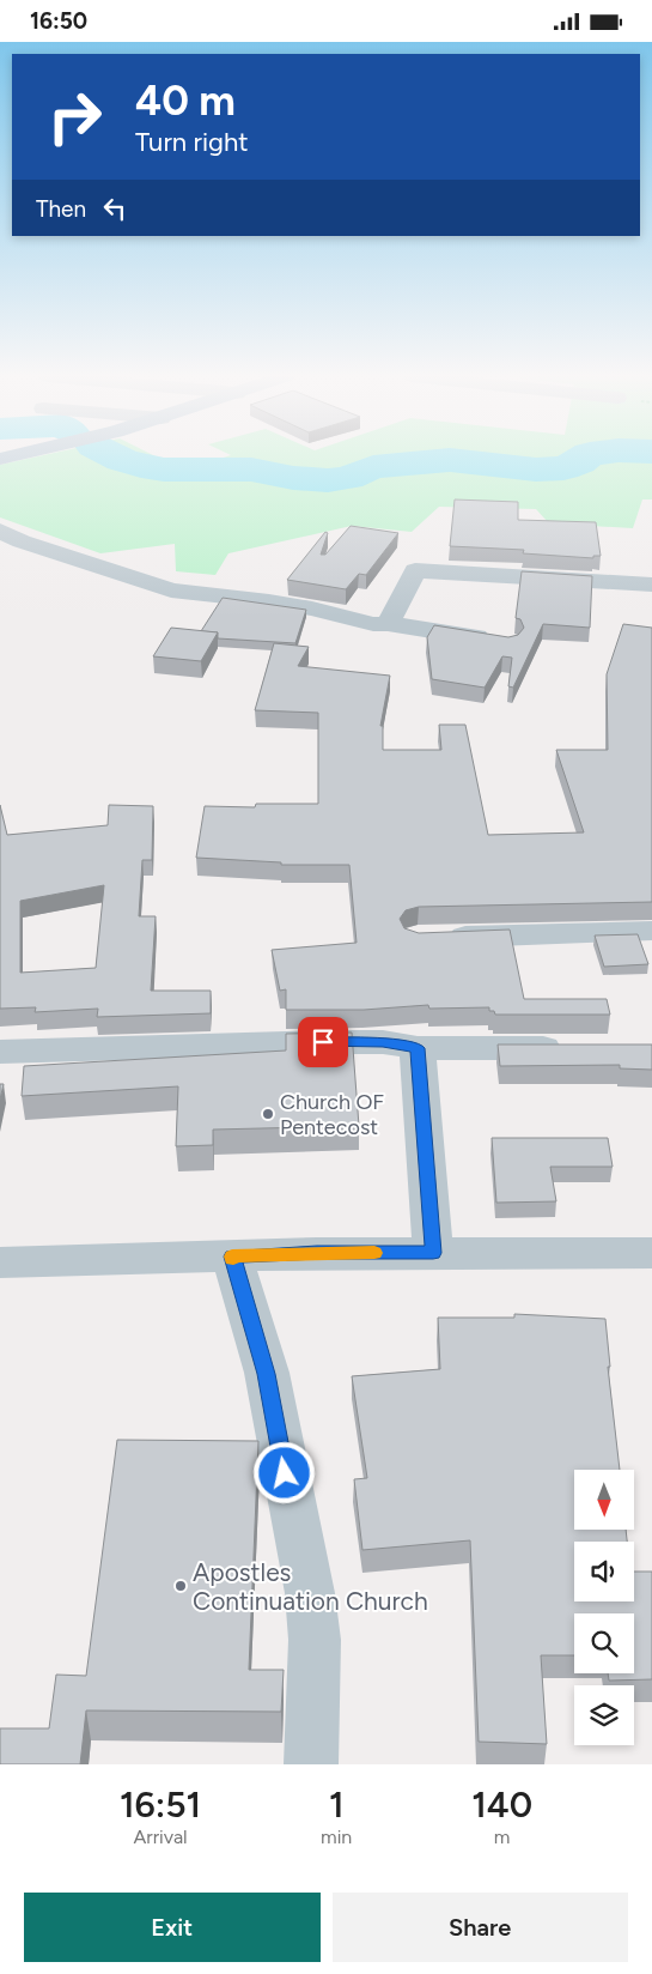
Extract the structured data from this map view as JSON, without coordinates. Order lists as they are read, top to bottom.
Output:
{
  "places": ["Church OF Pentecost", "Apostles Continuation Church"],
  "north": "bottom",
  "page": {
    "status": "16:50",
    "turn": ["40 m", "Turn right"],
    "then": "Then",
    "eta": [
      "16:51",
      "Arrival",
      "1",
      "min",
      "140",
      "m"
    ],
    "buttons": ["Exit", "Share"]
  }
}
